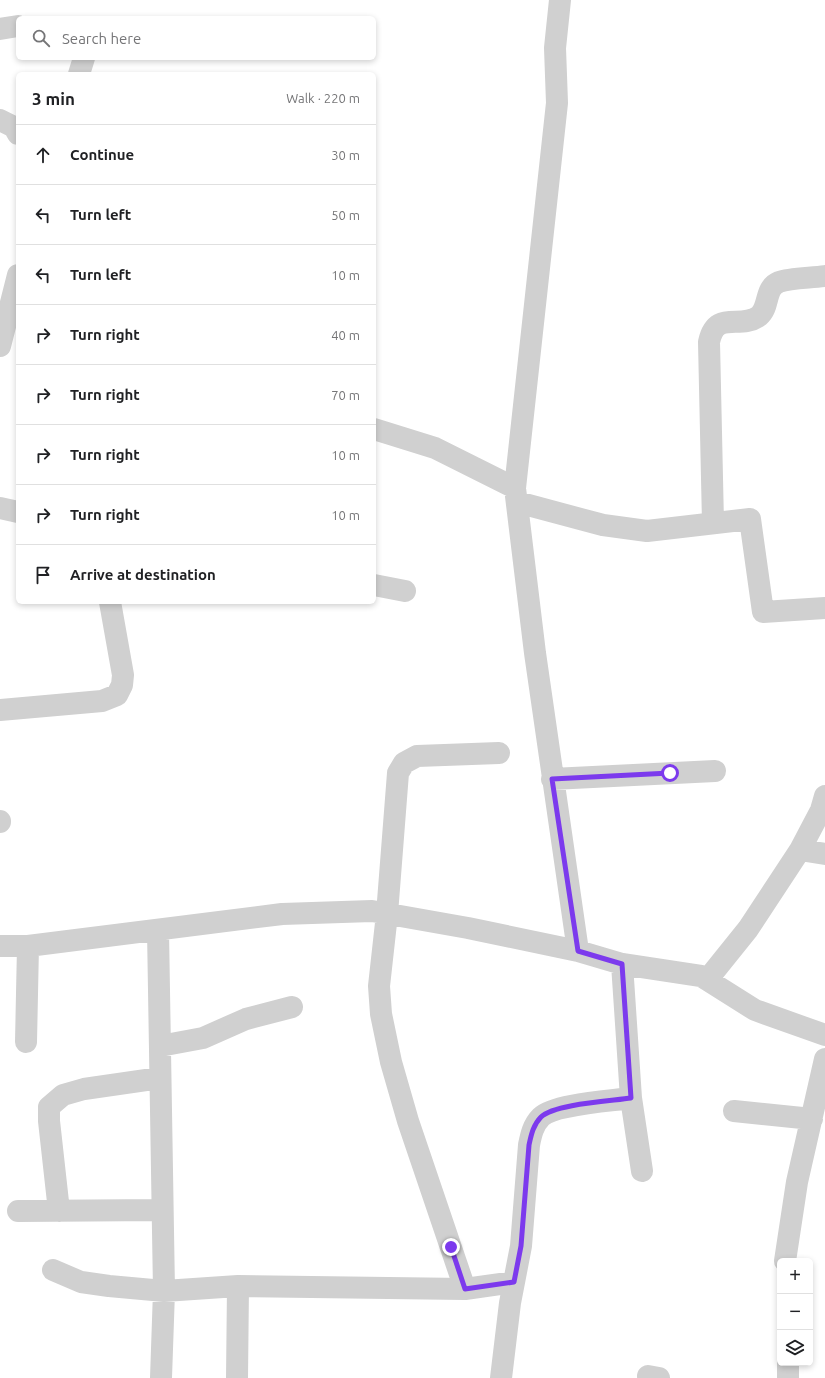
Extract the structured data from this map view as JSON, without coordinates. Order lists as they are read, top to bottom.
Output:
{
  "page": {
    "search": "Search here",
    "heading": ["3 min", "Walk · 220 m"],
    "list": [
      ["Continue", "30 m"],
      ["Turn left", "50 m"],
      ["Turn left", "10 m"],
      ["Turn right", "40 m"],
      ["Turn right", "70 m"],
      ["Turn right", "10 m"],
      ["Turn right", "10 m"],
      "Arrive at destination"
    ],
    "map_buttons": ["+", "−"]
  }
}
